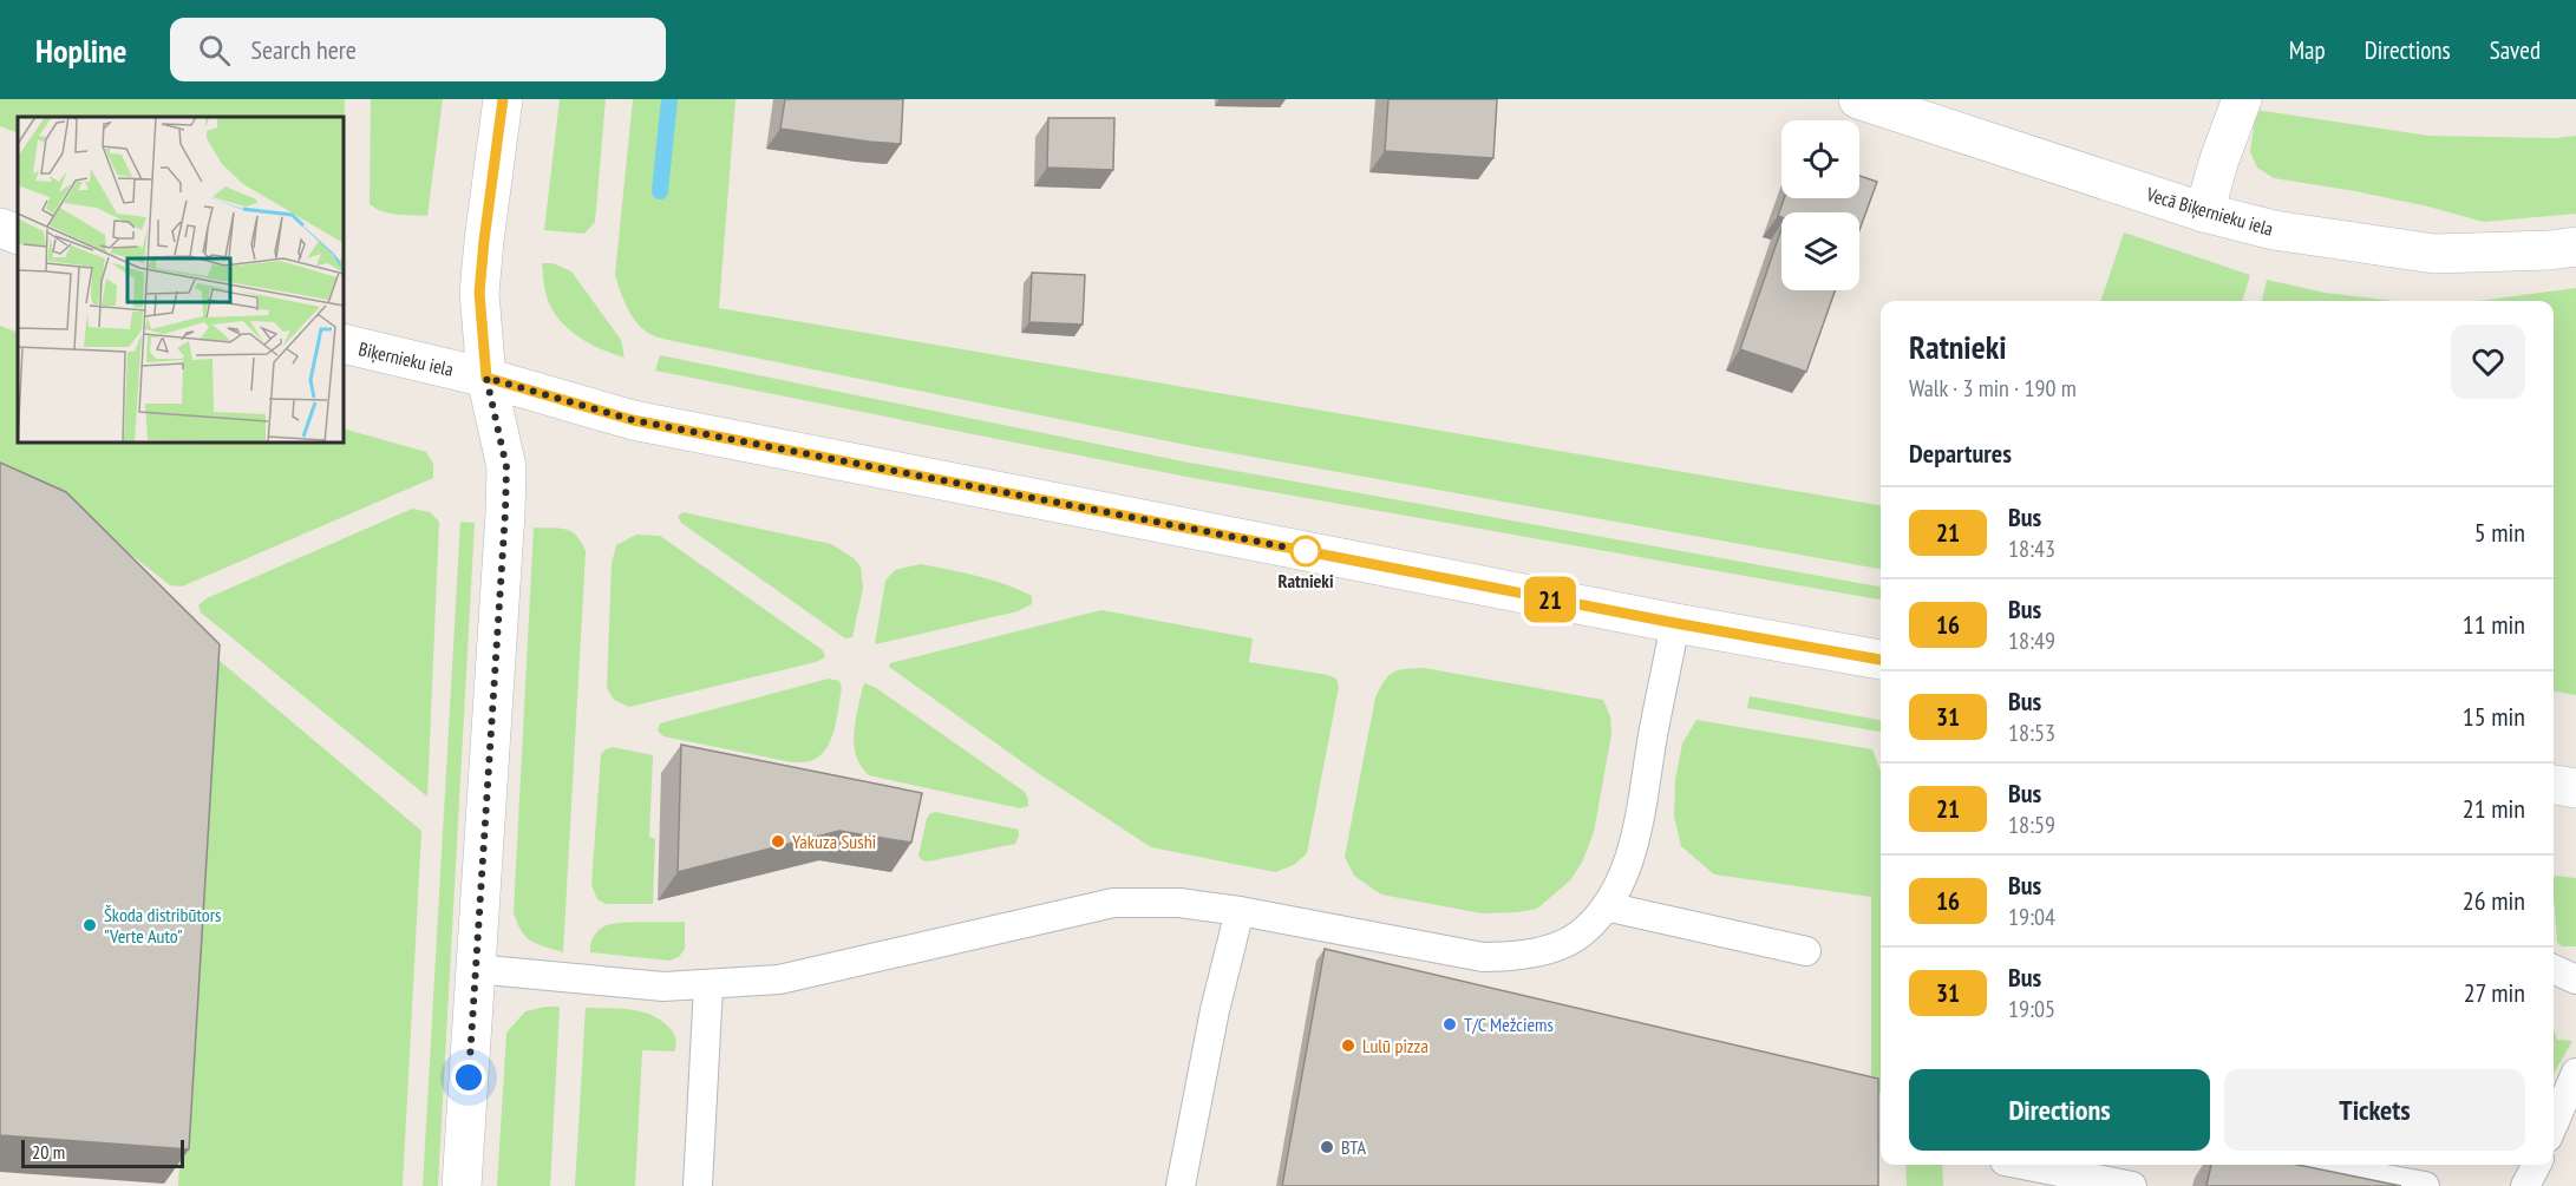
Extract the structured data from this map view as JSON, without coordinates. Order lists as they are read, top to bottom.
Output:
{
  "streets": {
    "street": ["Vecā Biķernieku iela", "Biķernieku iela"]
  },
  "places": [
    "Ratnieki",
    "Yakuza Sushi",
    "Škoda distribūtors \"Verte Auto\"",
    "T/C Mežciems",
    "Lulū pizza",
    "BTA"
  ],
  "lines": ["bus line 21"],
  "scale_bar": "20 m",
  "page": {
    "header": "Hopline",
    "search": "Search here",
    "nav": ["Map", "Directions", "Saved"],
    "on_map": "21",
    "heading": [
      ["Ratnieki", "Walk · 3 min · 190 m"],
      "Departures"
    ],
    "list": [
      {
        "mark": "21",
        "name": "Bus",
        "note": "18:43",
        "value": "5 min"
      },
      {
        "mark": "16",
        "name": "Bus",
        "note": "18:49",
        "value": "11 min"
      },
      {
        "mark": "31",
        "name": "Bus",
        "note": "18:53",
        "value": "15 min"
      },
      {
        "mark": "21",
        "name": "Bus",
        "note": "18:59",
        "value": "21 min"
      },
      {
        "mark": "16",
        "name": "Bus",
        "note": "19:04",
        "value": "26 min"
      },
      {
        "mark": "31",
        "name": "Bus",
        "note": "19:05",
        "value": "27 min"
      }
    ],
    "buttons": ["Directions", "Tickets"],
    "scale": "20 m"
  }
}
